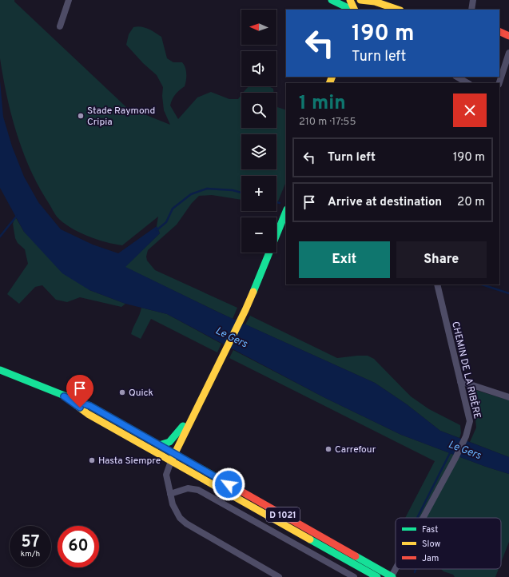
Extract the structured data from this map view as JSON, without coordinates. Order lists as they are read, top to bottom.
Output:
{
  "streets": {
    "main road": ["D 1021"],
    "street": ["CHEMIN DE LA RIBÈRE"]
  },
  "crossings": [
    ["CHEMIN DE LA RIBÈRE", "D 1021"]
  ],
  "water": ["Le Gers"],
  "places": [
    "Stade Raymond Cripia",
    "Quick",
    "Carrefour",
    "Hasta Siempre"
  ],
  "legend": ["Fast", "Slow", "Jam"],
  "north": "left",
  "page": {
    "map_buttons": ["+", "−"],
    "turn": ["190 m", "Turn left"],
    "heading": ["1 min", "210 m · 17:55"],
    "list": [
      {
        "name": "Turn left",
        "value": "190 m"
      },
      {
        "name": "Arrive at destination",
        "value": "20 m"
      }
    ],
    "buttons": ["Exit", "Share"],
    "speed": "57 km/h",
    "limit": "60"
  }
}
